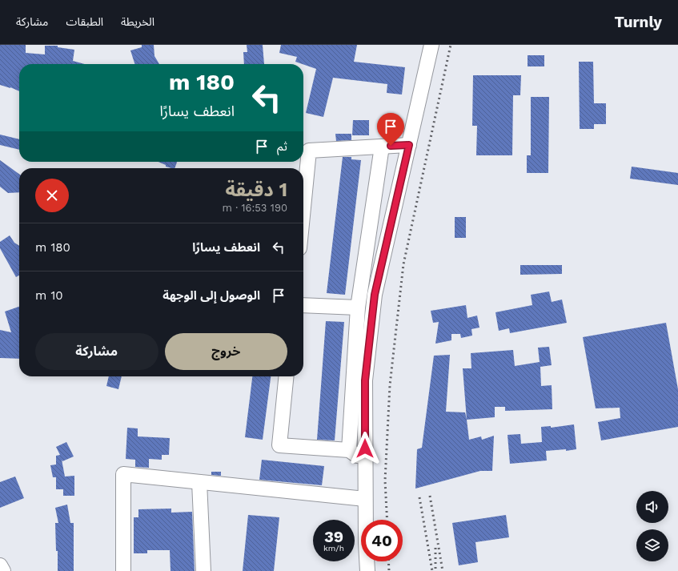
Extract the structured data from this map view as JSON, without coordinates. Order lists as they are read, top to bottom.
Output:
{
  "page": {
    "header": "Turnly",
    "nav": ["الخريطة", "الطبقات", "مشاركة"],
    "turn": ["180 m", "انعطف يسارًا"],
    "then": "ثم",
    "heading": ["1 دقيقة", "190 m · 16:53"],
    "list": [
      {
        "name": "انعطف يسارًا",
        "value": "180 m"
      },
      {
        "name": "الوصول إلى الوجهة",
        "value": "10 m"
      }
    ],
    "buttons": ["خروج", "مشاركة"],
    "speed": "39 km/h",
    "limit": "40"
  }
}
